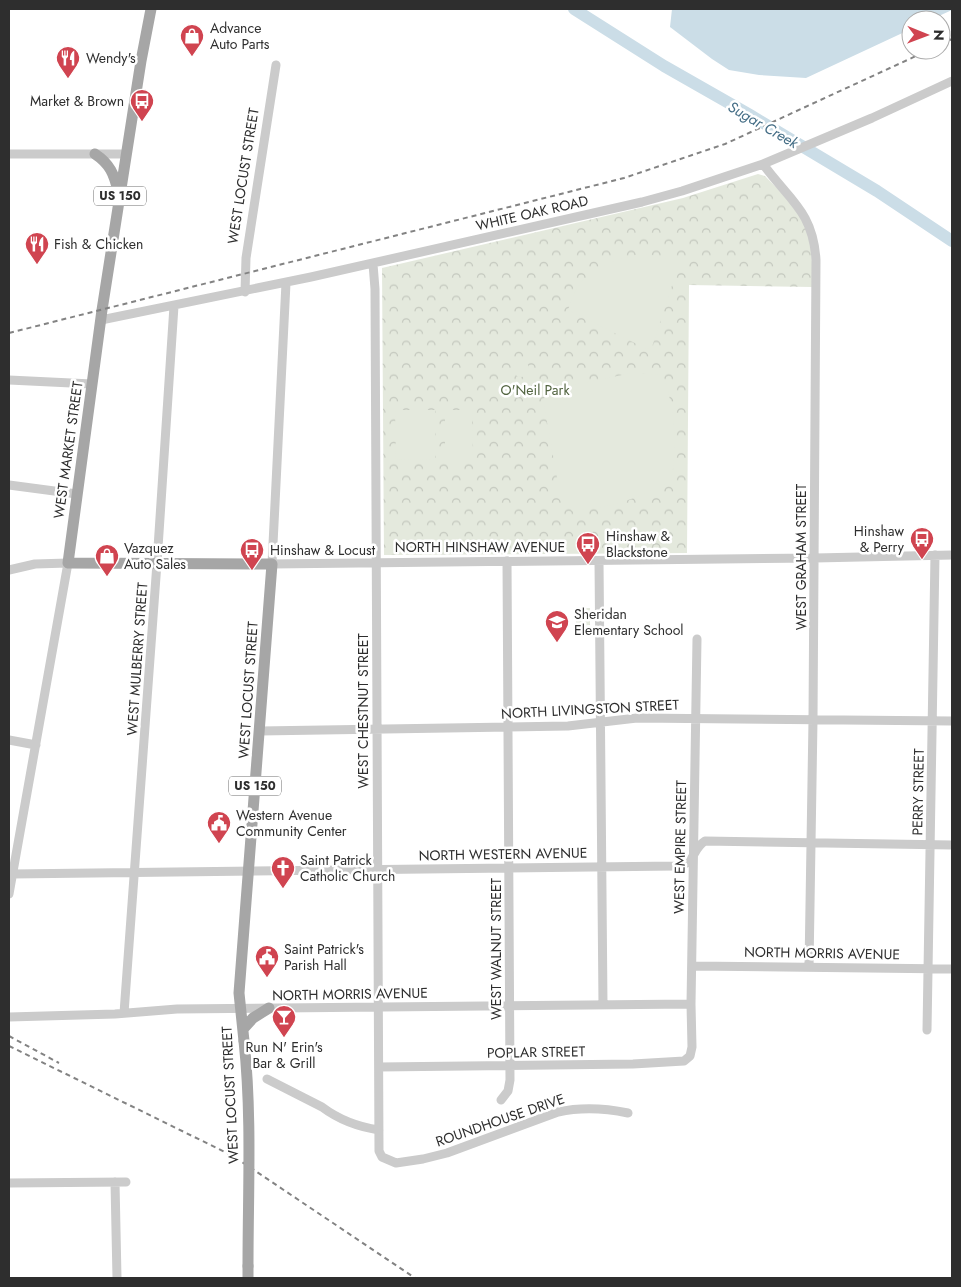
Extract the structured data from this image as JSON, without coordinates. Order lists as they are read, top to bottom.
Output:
{
  "streets": {
    "main road": [
      "WEST LOCUST STREET",
      "US 150",
      "WEST MARKET STREET",
      "NORTH HINSHAW AVENUE"
    ],
    "street": [
      "WHITE OAK ROAD",
      "WEST GRAHAM STREET",
      "WEST MULBERRY STREET",
      "NORTH LIVINGSTON STREET",
      "WEST CHESTNUT STREET",
      "PERRY STREET",
      "WEST EMPIRE STREET",
      "NORTH WESTERN AVENUE",
      "WEST WALNUT STREET",
      "NORTH MORRIS AVENUE",
      "POPLAR STREET",
      "ROUNDHOUSE DRIVE"
    ]
  },
  "crossings": [
    ["WEST LOCUST STREET", "WHITE OAK ROAD"],
    ["WEST LOCUST STREET", "NORTH HINSHAW AVENUE"],
    ["WEST LOCUST STREET", "NORTH LIVINGSTON STREET"],
    ["WEST LOCUST STREET", "NORTH WESTERN AVENUE"],
    ["WEST LOCUST STREET", "NORTH MORRIS AVENUE"],
    ["WHITE OAK ROAD", "WEST MARKET STREET"],
    ["WHITE OAK ROAD", "WEST GRAHAM STREET"],
    ["WHITE OAK ROAD", "WEST MULBERRY STREET"],
    ["WHITE OAK ROAD", "WEST CHESTNUT STREET"],
    ["WEST MARKET STREET", "NORTH HINSHAW AVENUE"],
    ["WEST MARKET STREET", "NORTH WESTERN AVENUE"],
    ["NORTH HINSHAW AVENUE", "WEST GRAHAM STREET"],
    ["NORTH HINSHAW AVENUE", "WEST MULBERRY STREET"],
    ["NORTH HINSHAW AVENUE", "WEST CHESTNUT STREET"],
    ["NORTH HINSHAW AVENUE", "PERRY STREET"],
    ["NORTH HINSHAW AVENUE", "WEST WALNUT STREET"],
    ["WEST GRAHAM STREET", "NORTH LIVINGSTON STREET"],
    ["WEST GRAHAM STREET", "NORTH WESTERN AVENUE"],
    ["WEST GRAHAM STREET", "NORTH MORRIS AVENUE"],
    ["WEST MULBERRY STREET", "NORTH WESTERN AVENUE"],
    ["WEST MULBERRY STREET", "NORTH MORRIS AVENUE"],
    ["NORTH LIVINGSTON STREET", "WEST CHESTNUT STREET"],
    ["NORTH LIVINGSTON STREET", "PERRY STREET"],
    ["NORTH LIVINGSTON STREET", "WEST EMPIRE STREET"],
    ["NORTH LIVINGSTON STREET", "WEST WALNUT STREET"],
    ["WEST CHESTNUT STREET", "NORTH WESTERN AVENUE"],
    ["WEST CHESTNUT STREET", "NORTH MORRIS AVENUE"],
    ["WEST CHESTNUT STREET", "POPLAR STREET"],
    ["WEST CHESTNUT STREET", "ROUNDHOUSE DRIVE"],
    ["PERRY STREET", "NORTH WESTERN AVENUE"],
    ["PERRY STREET", "NORTH MORRIS AVENUE"],
    ["WEST EMPIRE STREET", "NORTH WESTERN AVENUE"],
    ["WEST EMPIRE STREET", "NORTH MORRIS AVENUE"],
    ["WEST EMPIRE STREET", "POPLAR STREET"],
    ["NORTH WESTERN AVENUE", "WEST WALNUT STREET"],
    ["WEST WALNUT STREET", "NORTH MORRIS AVENUE"],
    ["WEST WALNUT STREET", "POPLAR STREET"]
  ],
  "water": ["Sugar Creek"],
  "parks": ["O'Neil Park"],
  "places": {
    "shop": ["Advance Auto Parts", "Vazquez Auto Sales"],
    "restaurant": ["Wendy's", "Fish & Chicken"],
    "bus stop": [
      "Market & Brown",
      "Hinshaw & Perry",
      "Hinshaw & Blackstone",
      "Hinshaw & Locust"
    ],
    "school or university": ["Sheridan Elementary School"],
    "public building": ["Western Avenue Community Center", "Saint Patrick's Parish Hall"],
    "church": ["Saint Patrick Catholic Church"],
    "bar": ["Run N' Erin's Bar & Grill"]
  },
  "north": "right"
}
